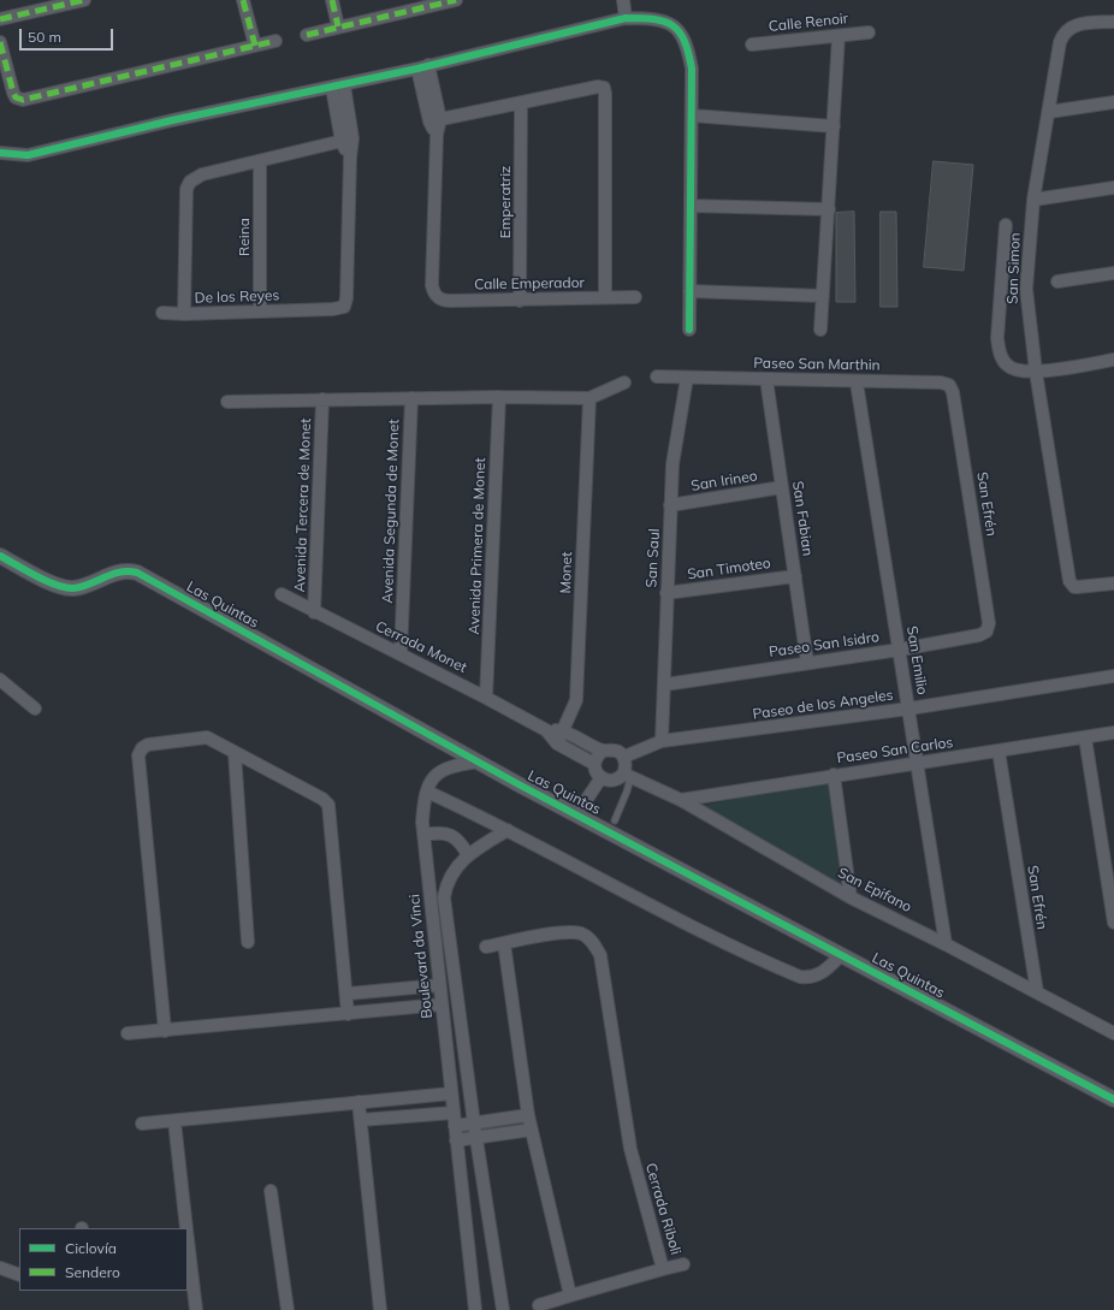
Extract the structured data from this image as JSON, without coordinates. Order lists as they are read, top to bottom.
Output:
{
  "streets": {
    "street": [
      "Calle Renoir",
      "Emperatriz",
      "Reina",
      "San Simon",
      "Calle Emperador",
      "De los Reyes",
      "Paseo San Marthin",
      "San Irineo",
      "San Efrén",
      "Avenida Tercera de Monet",
      "Avenida Segunda de Monet",
      "San Fabian",
      "Avenida Primera de Monet",
      "San Saul",
      "San Timoteo",
      "Monet",
      "Las Quintas",
      "Paseo San Isidro",
      "Cerrada Monet",
      "San Emilio",
      "Paseo de los Angeles",
      "Paseo San Carlos",
      "San Epifano",
      "Boulevard da Vinci",
      "Cerrada Riboli"
    ]
  },
  "crossings": [
    ["Emperatriz", "Calle Emperador"],
    ["Reina", "De los Reyes"],
    ["Paseo San Marthin", "San Efrén"],
    ["Paseo San Marthin", "San Fabian"],
    ["Paseo San Marthin", "San Saul"],
    ["Paseo San Marthin", "San Emilio"],
    ["San Irineo", "San Fabian"],
    ["San Irineo", "San Saul"],
    ["San Efrén", "Paseo San Isidro"],
    ["San Efrén", "Paseo San Carlos"],
    ["San Efrén", "San Epifano"],
    ["Avenida Tercera de Monet", "Cerrada Monet"],
    ["Avenida Segunda de Monet", "Cerrada Monet"],
    ["San Fabian", "San Timoteo"],
    ["San Fabian", "Paseo San Isidro"],
    ["Avenida Primera de Monet", "Cerrada Monet"],
    ["San Saul", "San Timoteo"],
    ["San Saul", "Paseo San Isidro"],
    ["San Saul", "Paseo de los Angeles"],
    ["Paseo San Isidro", "San Emilio"],
    ["San Emilio", "Paseo de los Angeles"],
    ["San Emilio", "Paseo San Carlos"],
    ["San Emilio", "San Epifano"],
    ["Paseo de los Angeles", "San Epifano"],
    ["Paseo San Carlos", "San Epifano"]
  ],
  "legend": ["Ciclovía", "Sendero"],
  "scale_bar": "50 m"
}
